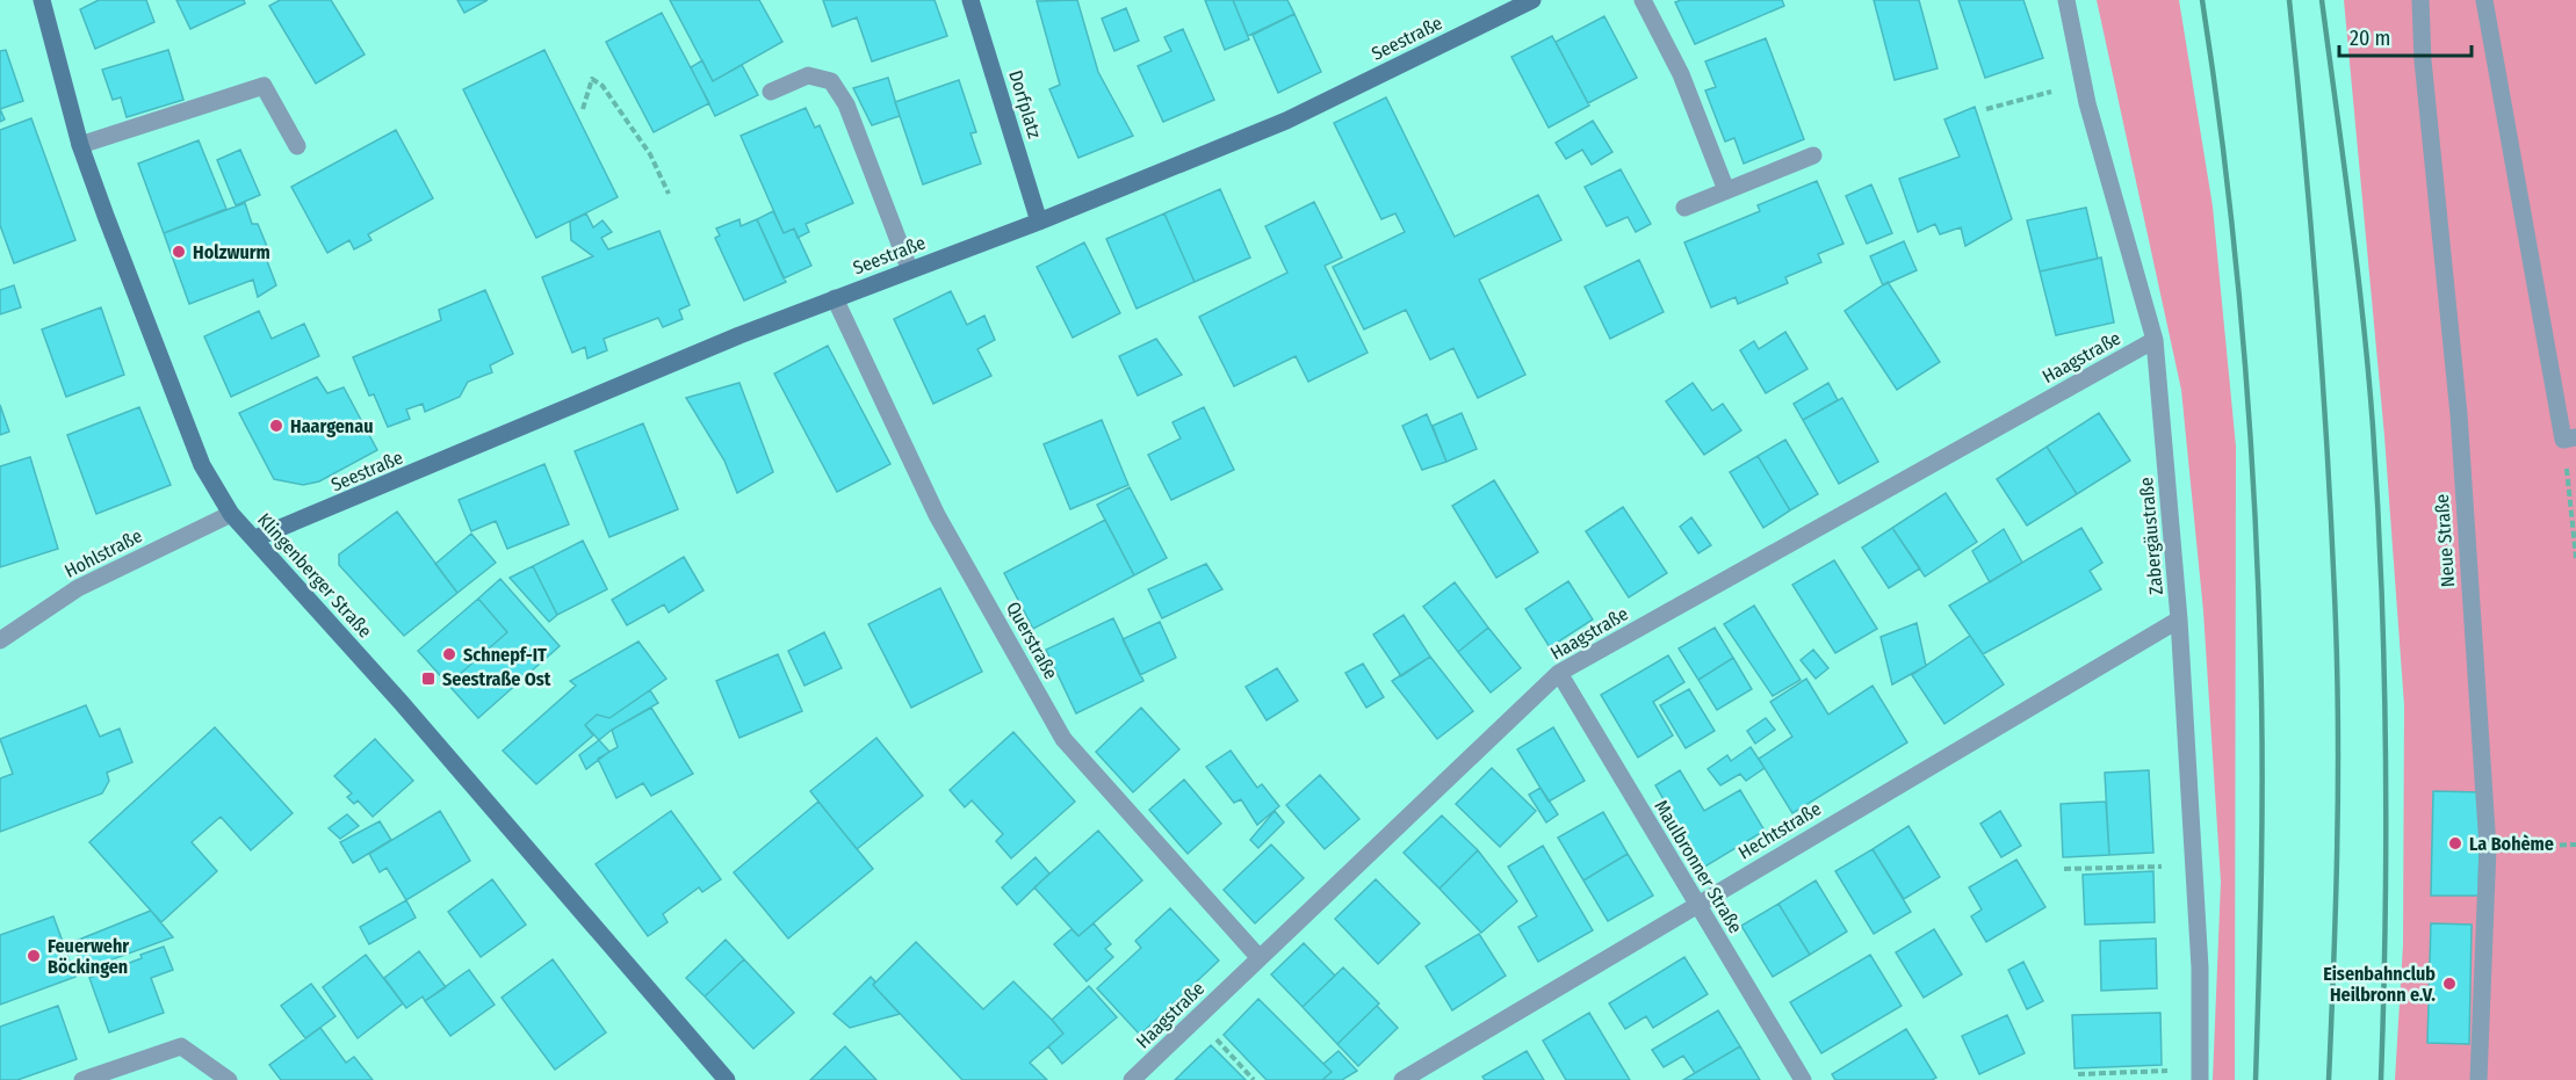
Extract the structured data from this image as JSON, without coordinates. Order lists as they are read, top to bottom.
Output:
{
  "streets": {
    "street": [
      "Seestraße",
      "Dorfplatz",
      "Haagstraße",
      "Zabergäustraße",
      "Neue Straße",
      "Hohlstraße",
      "Klingenberger Straße",
      "Querstraße",
      "Hechtstraße",
      "Maulbronner Straße"
    ]
  },
  "crossings": [
    ["Seestraße", "Dorfplatz"],
    ["Seestraße", "Klingenberger Straße"],
    ["Seestraße", "Querstraße"],
    ["Haagstraße", "Zabergäustraße"],
    ["Haagstraße", "Querstraße"],
    ["Haagstraße", "Maulbronner Straße"],
    ["Zabergäustraße", "Hechtstraße"],
    ["Hohlstraße", "Klingenberger Straße"],
    ["Hechtstraße", "Maulbronner Straße"]
  ],
  "places": {
    "other": [
      "Holzwurm",
      "Haargenau",
      "Schnepf-IT",
      "La Bohème",
      "Feuerwehr Böckingen",
      "Eisenbahnclub Heilbronn e.V."
    ],
    "transit": ["Seestraße Ost"]
  },
  "scale_bar": "20 m"
}
